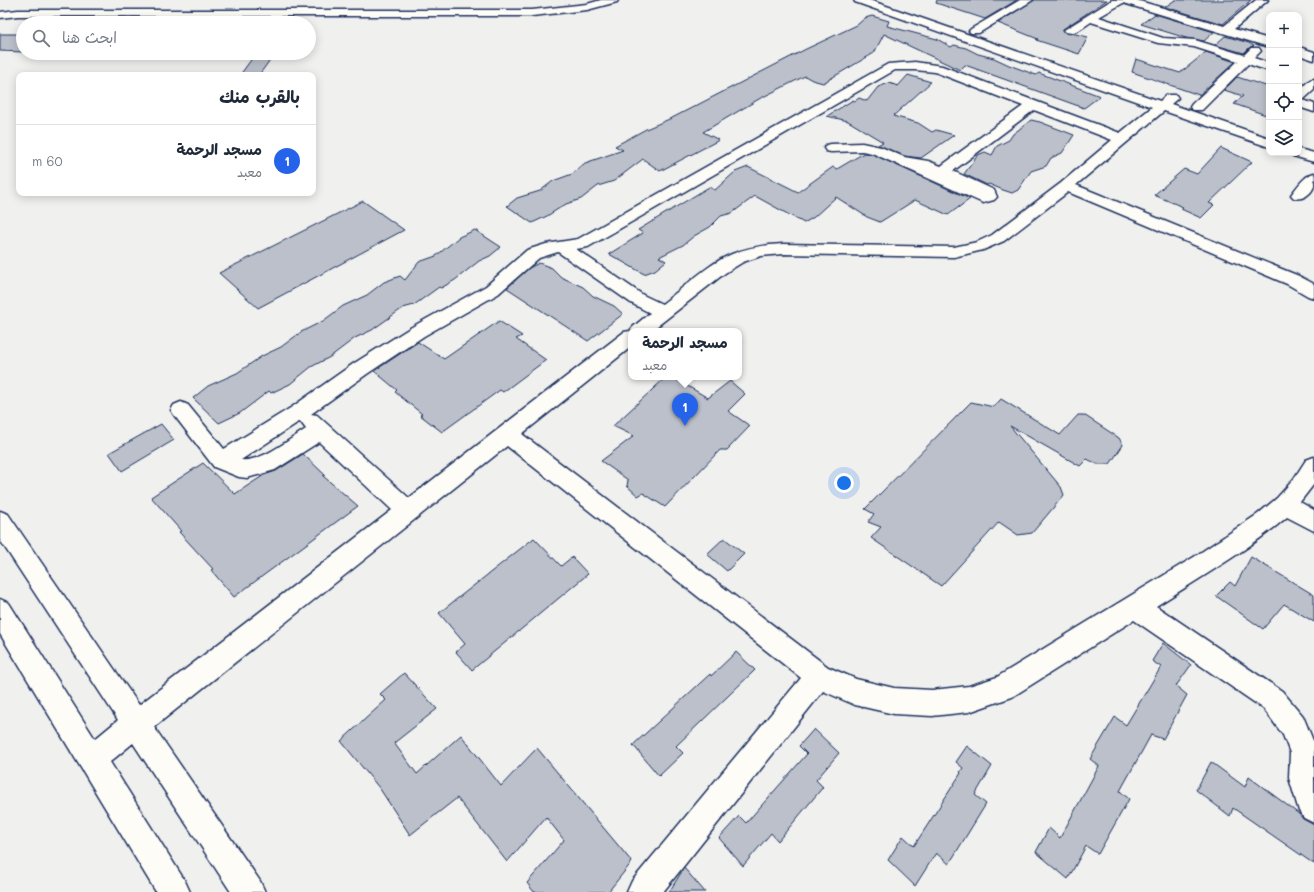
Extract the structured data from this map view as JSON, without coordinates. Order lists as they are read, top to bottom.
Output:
{
  "page": {
    "map_buttons": ["+", "−"],
    "search": "ابحث هنا",
    "heading": "بالقرب منك",
    "list": [
      {
        "mark": "1",
        "name": "مسجد الرحمة",
        "note": "معبد",
        "value": "60 m"
      }
    ],
    "popup": ["مسجد الرحمة", "معبد"],
    "pins": "1"
  }
}
